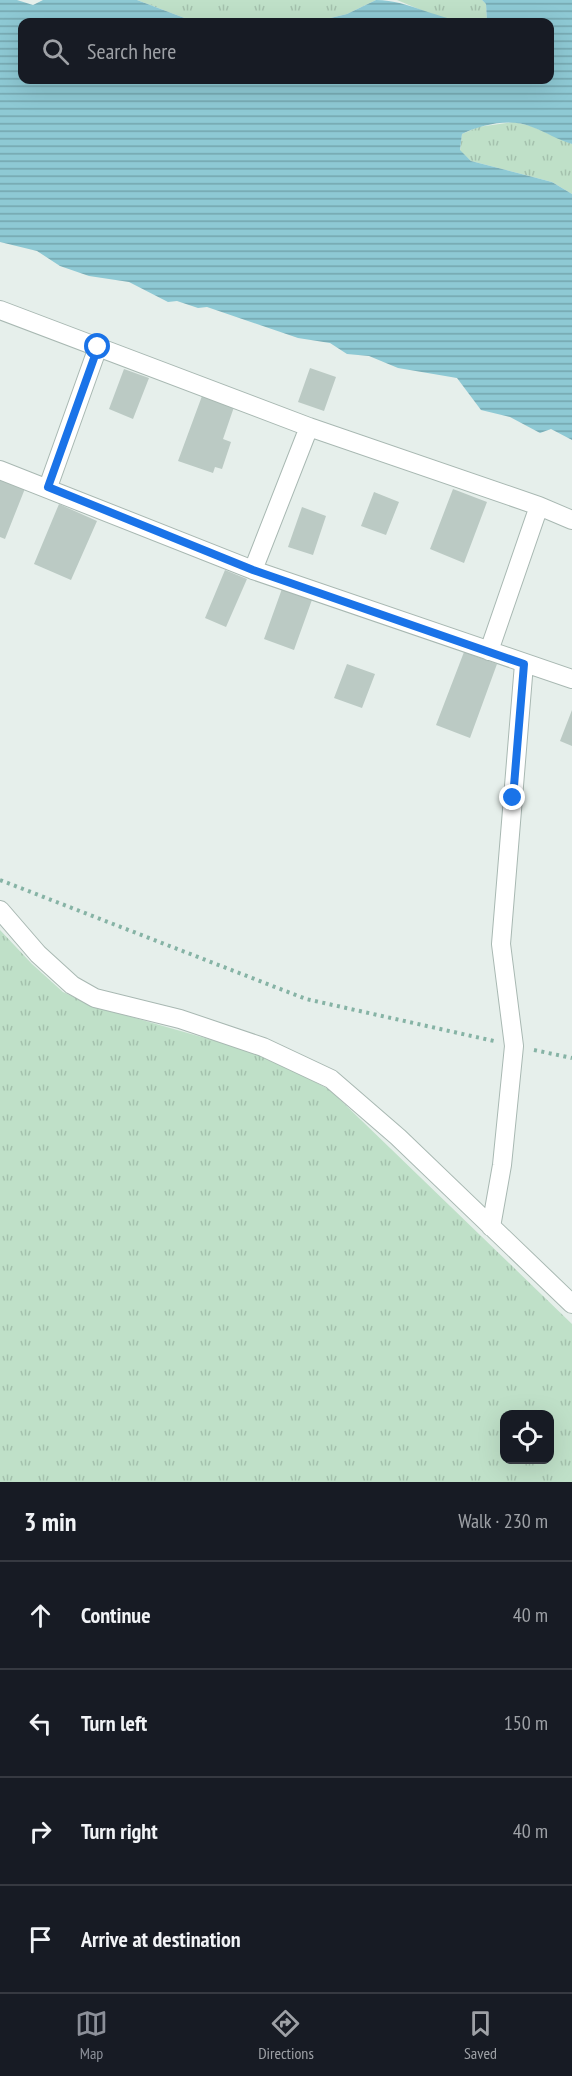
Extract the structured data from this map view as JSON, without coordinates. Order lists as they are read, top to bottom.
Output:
{
  "page": {
    "search": "Search here",
    "heading": ["3 min", "Walk · 230 m"],
    "list": [
      ["Continue", "40 m"],
      ["Turn left", "150 m"],
      ["Turn right", "40 m"],
      "Arrive at destination"
    ],
    "nav": ["Map", "Directions", "Saved"]
  }
}
